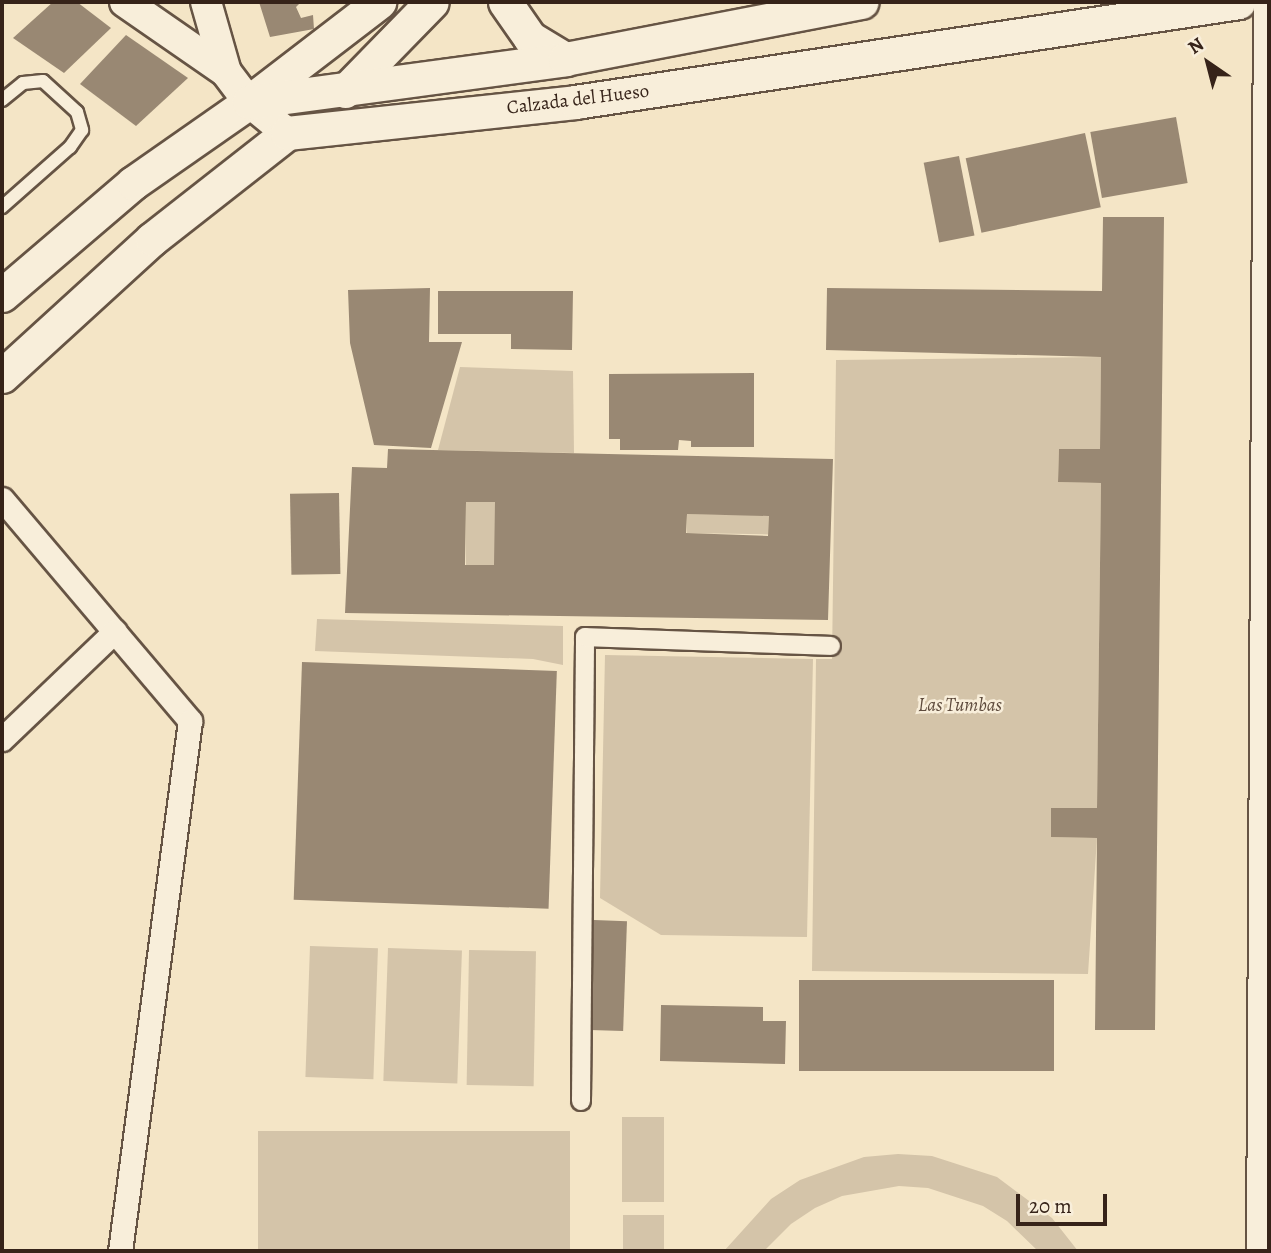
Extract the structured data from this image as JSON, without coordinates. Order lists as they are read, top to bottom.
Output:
{
  "streets": {
    "main road": ["Calzada del Hueso"]
  },
  "parks": ["Las Tumbas"],
  "scale_bar": "20 m",
  "north": "top left"
}
